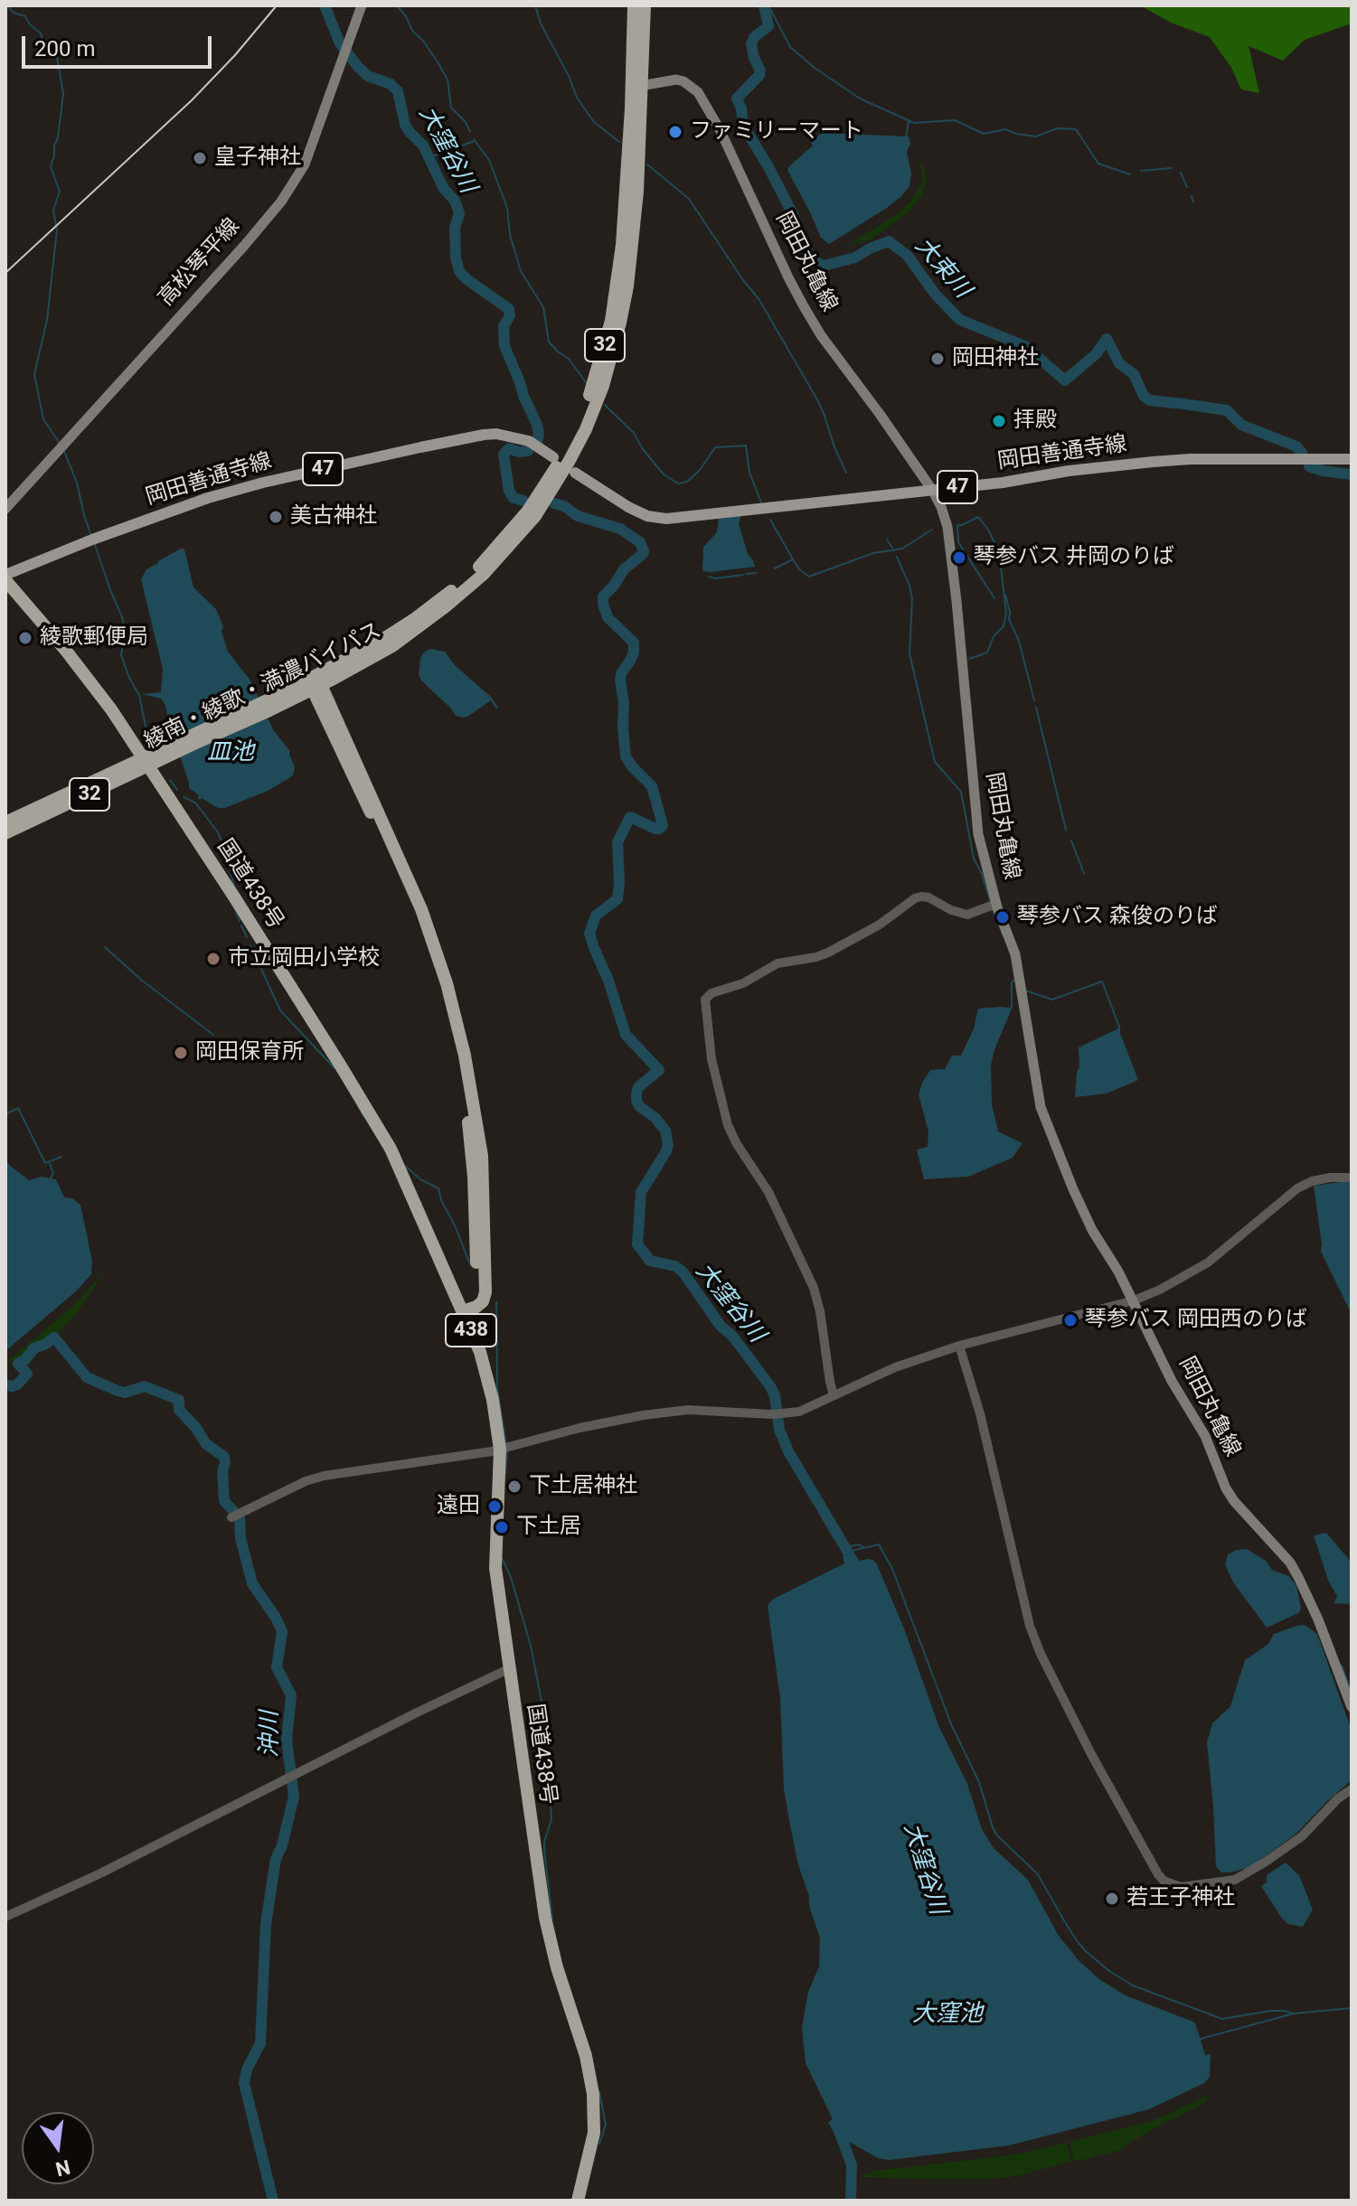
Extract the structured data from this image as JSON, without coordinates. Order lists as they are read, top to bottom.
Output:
{
  "streets": {
    "highway": [
      "32",
      "綾南・綾歌・満濃バイパス",
      "国道438号",
      "438"
    ],
    "main road": [
      "岡田丸亀線",
      "高松琴平線",
      "岡田善通寺線",
      "47"
    ]
  },
  "crossings": [
    ["岡田丸亀線", "岡田善通寺線"],
    ["岡田丸亀線", "綾南・綾歌・満濃バイパス"],
    ["岡田善通寺線", "国道438号"],
    ["綾南・綾歌・満濃バイパス", "国道438号"],
    ["綾南・綾歌・満濃バイパス", "438"],
    ["国道438号", "438"]
  ],
  "water": [
    "大窪谷川",
    "大束川",
    "皿池",
    "沖川",
    "大窪池"
  ],
  "places": [
    "ファミリーマート",
    "皇子神社",
    "岡田神社",
    "拝殿",
    "美古神社",
    "琴参バス 井岡のりば",
    "綾歌郵便局",
    "琴参バス 森俊のりば",
    "市立岡田小学校",
    "岡田保育所",
    "琴参バス 岡田西のりば",
    "下土居神社",
    "遠田",
    "下土居",
    "若王子神社"
  ],
  "scale_bar": "200 m",
  "north": "bottom"
}
